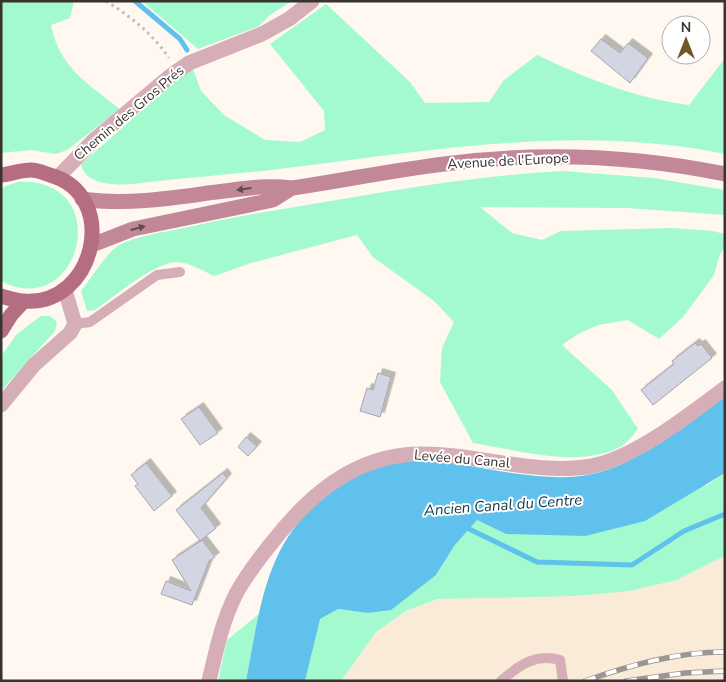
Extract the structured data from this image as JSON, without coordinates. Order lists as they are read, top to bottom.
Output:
{
  "streets": {
    "main road": ["Avenue de l'Europe"],
    "street": ["Chemin des Gros Prés", "Levée du Canal"]
  },
  "water": ["Ancien Canal du Centre"],
  "north": "top"
}
